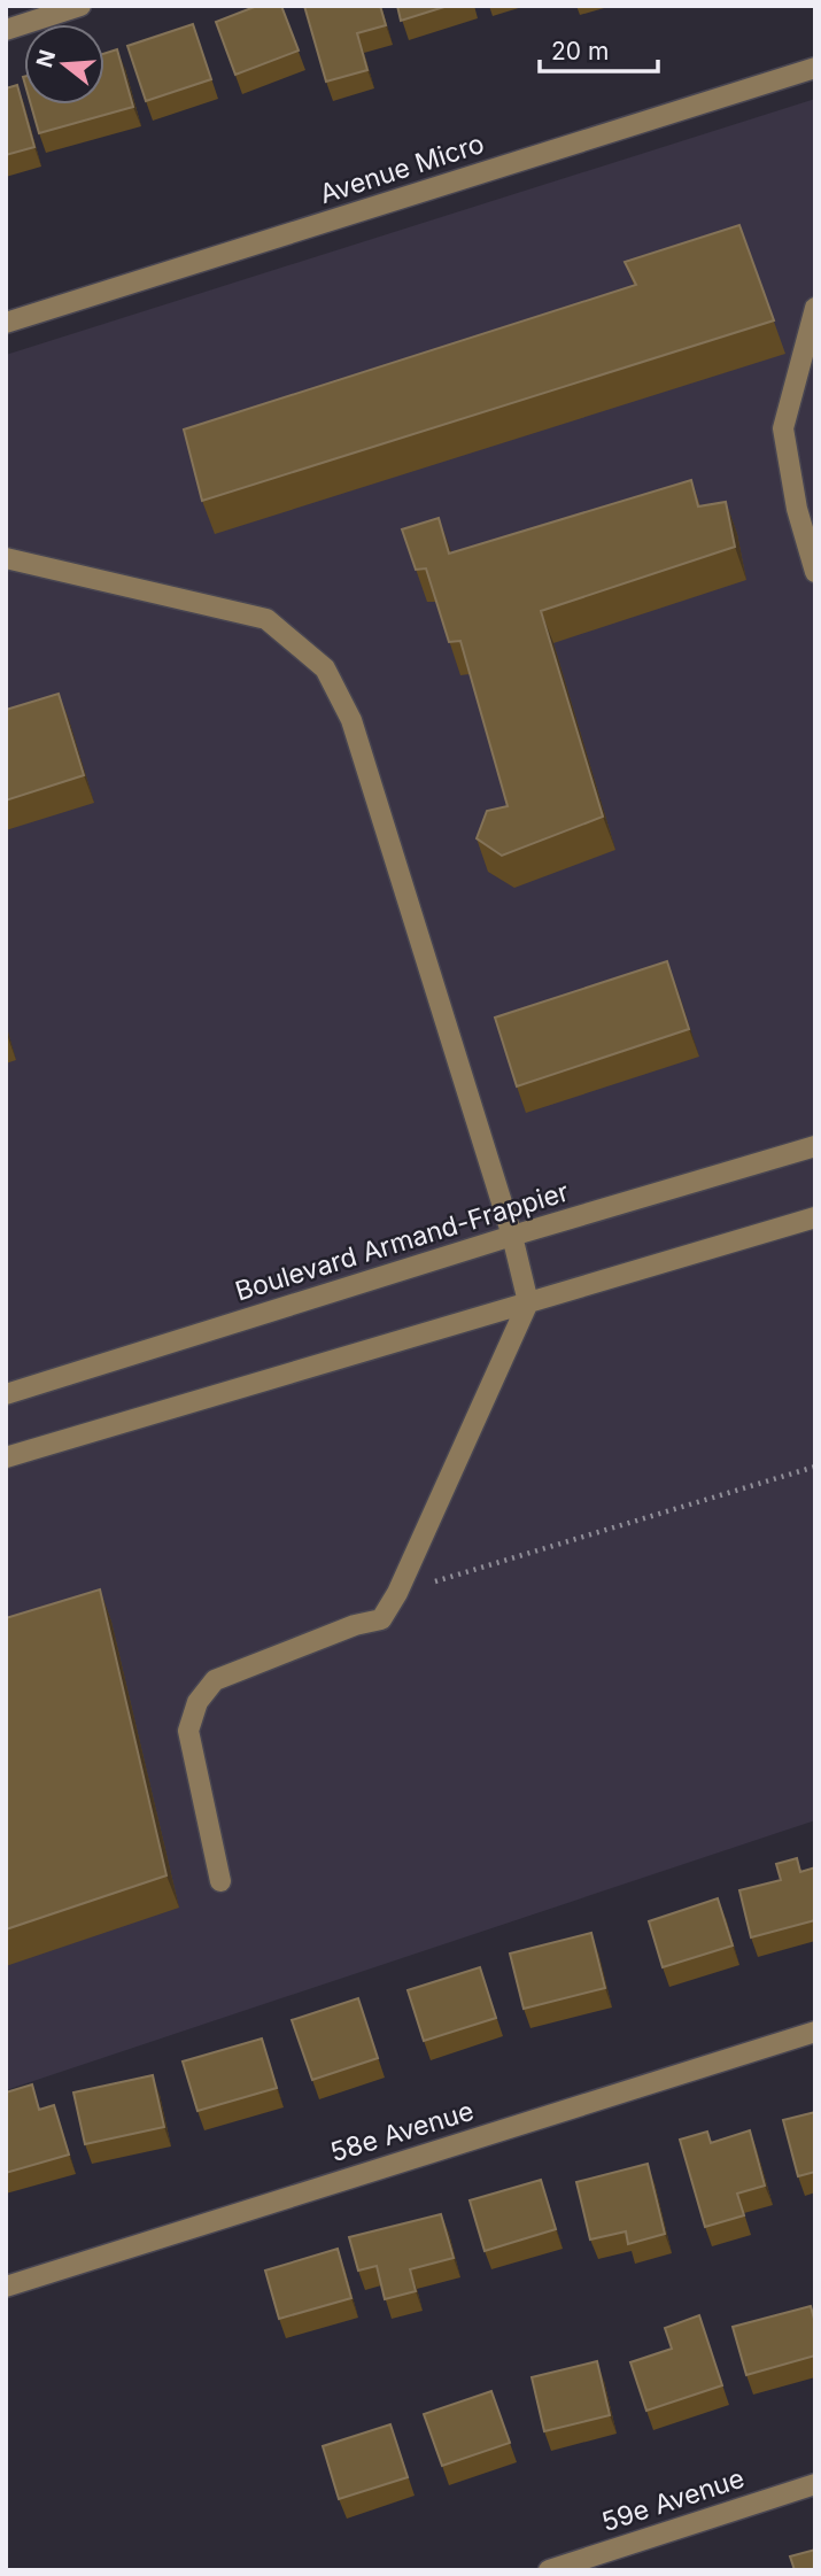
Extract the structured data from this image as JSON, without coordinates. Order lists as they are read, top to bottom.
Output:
{
  "streets": {
    "street": [
      "Avenue Micro",
      "Boulevard Armand-Frappier",
      "58e Avenue",
      "59e Avenue"
    ]
  },
  "scale_bar": "20 m",
  "north": "left"
}
